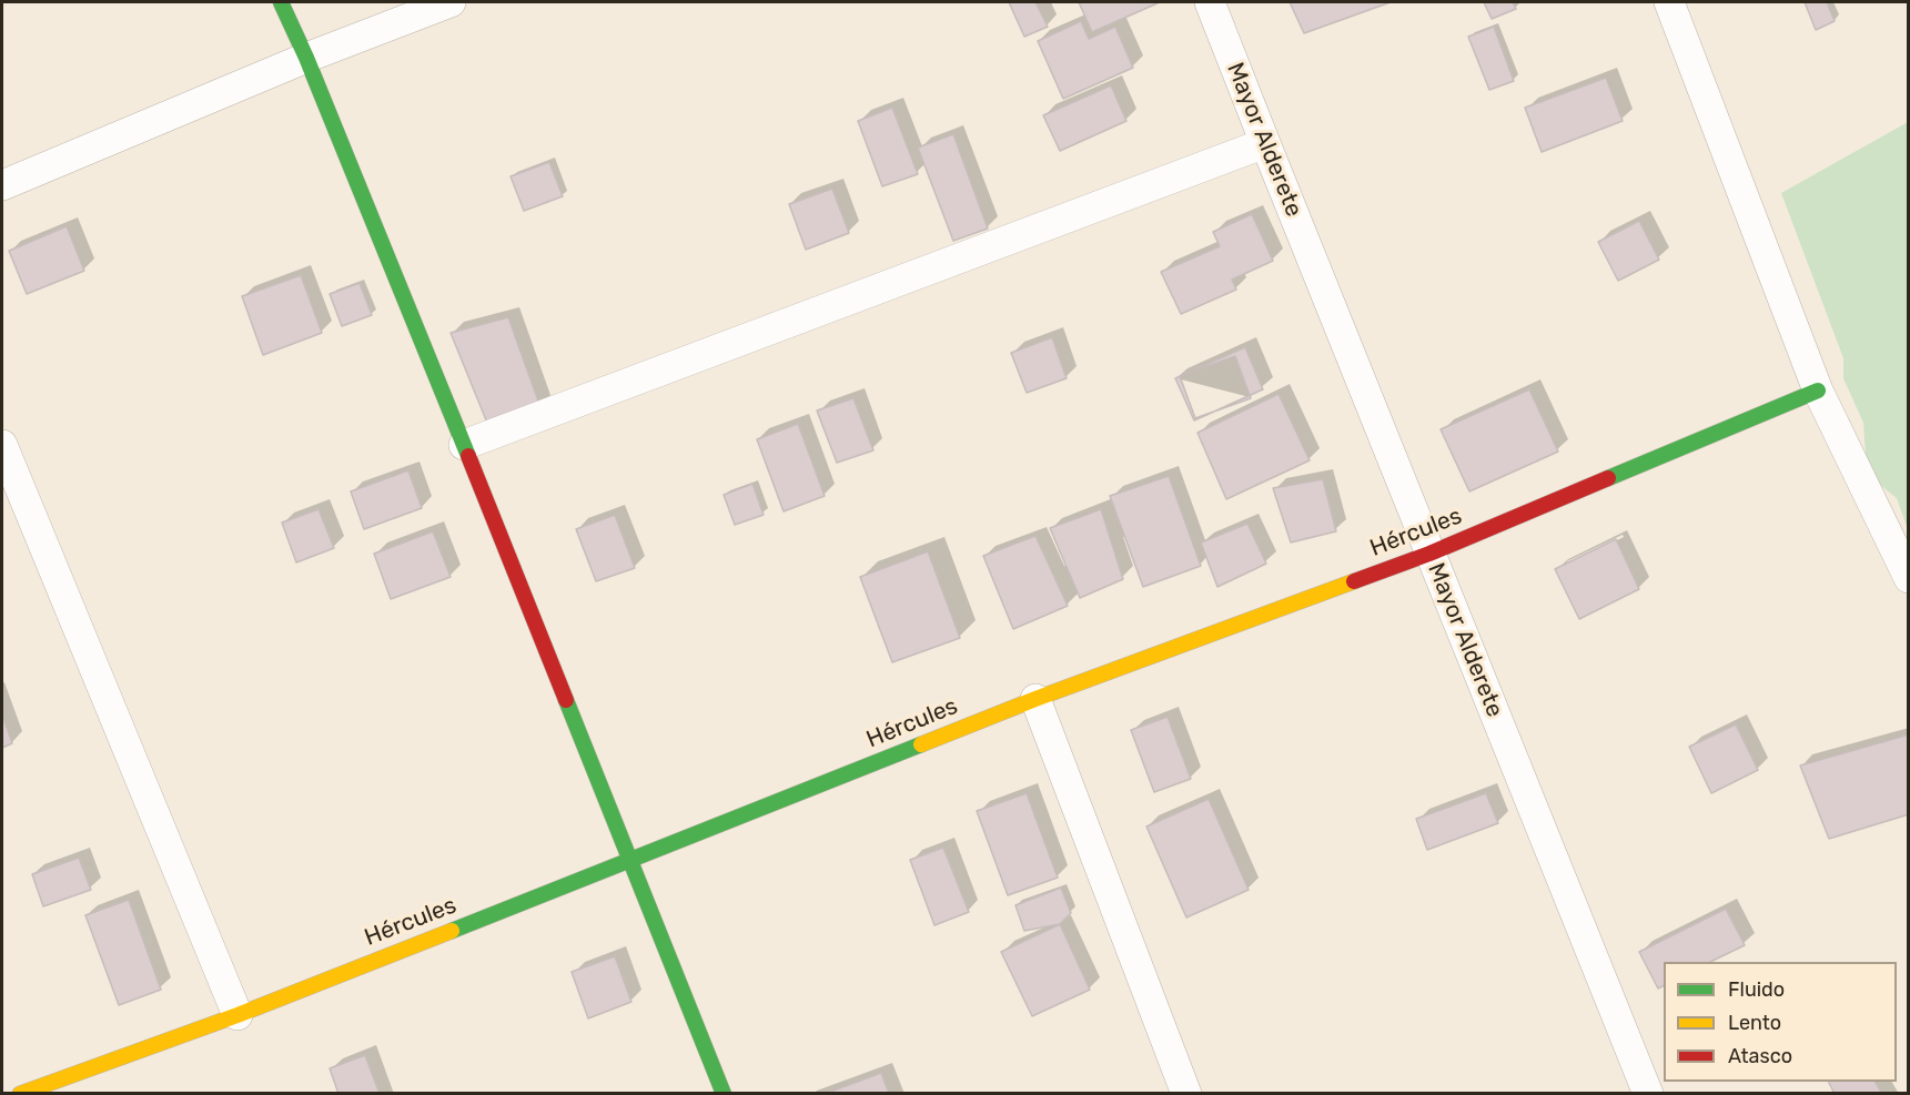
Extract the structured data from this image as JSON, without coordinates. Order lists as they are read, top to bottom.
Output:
{
  "streets": {
    "street": ["Mayor Alderete", "Hércules"]
  },
  "crossings": [
    ["Mayor Alderete", "Hércules"]
  ],
  "legend": ["Fluido", "Lento", "Atasco"]
}
